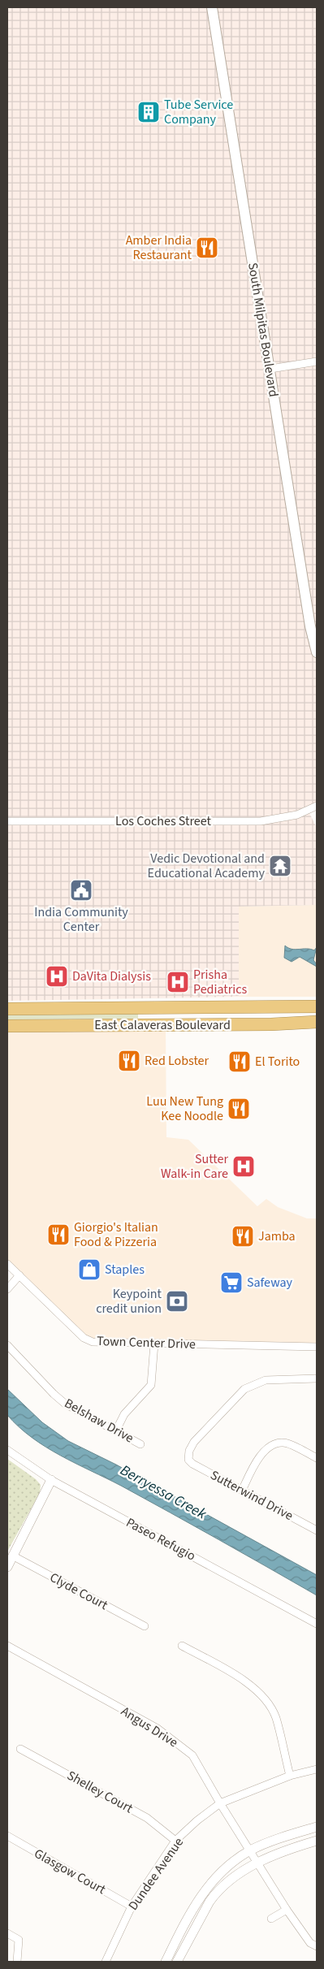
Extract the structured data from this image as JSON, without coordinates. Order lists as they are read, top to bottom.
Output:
{
  "streets": {
    "highway": ["East Calaveras Boulevard"],
    "main road": ["South Milpitas Boulevard"],
    "street": [
      "Los Coches Street",
      "Town Center Drive",
      "Belshaw Drive",
      "Sutterwind Drive",
      "Paseo Refugio",
      "Clyde Court",
      "Angus Drive",
      "Shelley Court",
      "Glasgow Court",
      "Dundee Avenue"
    ]
  },
  "crossings": [
    ["Angus Drive", "Dundee Avenue"],
    ["Shelley Court", "Dundee Avenue"],
    ["Glasgow Court", "Dundee Avenue"]
  ],
  "water": ["Berryessa Creek"],
  "places": {
    "building": ["Tube Service Company"],
    "restaurant": [
      "Amber India Restaurant",
      "Red Lobster",
      "El Torito",
      "Luu New Tung Kee Noodle",
      "Giorgio's Italian Food & Pizzeria",
      "Jamba"
    ],
    "temple": ["Vedic Devotional and Educational Academy"],
    "public building": ["India Community Center"],
    "hospital": ["DaVita Dialysis", "Prisha Pediatrics", "Sutter Walk-in Care"],
    "shop": ["Staples"],
    "supermarket": ["Safeway"],
    "bank": ["Keypoint credit union"]
  }
}
